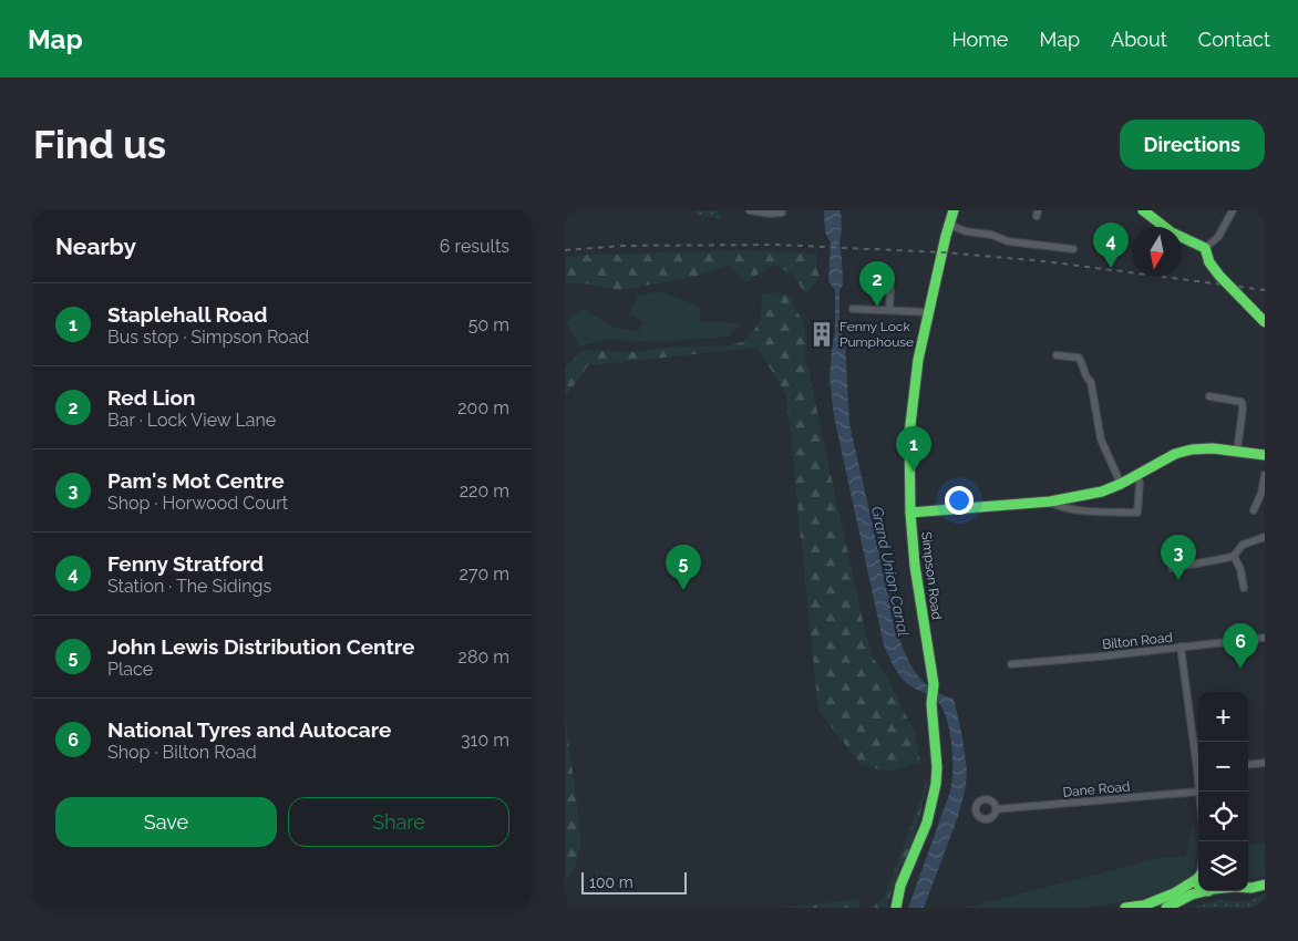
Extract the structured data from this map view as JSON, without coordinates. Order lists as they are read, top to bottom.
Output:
{
  "streets": {
    "street": ["Simpson Road", "Bilton Road", "Dane Road"]
  },
  "water": ["Grand Union Canal"],
  "places": {
    "building": ["Fenny Lock Pumphouse"]
  },
  "scale_bar": "100 m",
  "north": "bottom",
  "page": {
    "header": "Map",
    "nav": [
      "Home",
      "Map",
      "About",
      "Contact"
    ],
    "buttons": [
      "Directions",
      ["Save", "Share"]
    ],
    "title": "Find us",
    "heading": ["Nearby", "6 results"],
    "pins": [
      "4",
      "2",
      "1",
      "3",
      "5",
      "6"
    ],
    "list": [
      {
        "mark": "1",
        "name": "Staplehall Road",
        "note": "Bus stop · Simpson Road",
        "value": "50 m"
      },
      {
        "mark": "2",
        "name": "Red Lion",
        "note": "Bar · Lock View Lane",
        "value": "200 m"
      },
      {
        "mark": "3",
        "name": "Pam's Mot Centre",
        "note": "Shop · Horwood Court",
        "value": "220 m"
      },
      {
        "mark": "4",
        "name": "Fenny Stratford",
        "note": "Station · The Sidings",
        "value": "270 m"
      },
      {
        "mark": "5",
        "name": "John Lewis Distribution Centre",
        "note": "Place",
        "value": "280 m"
      },
      {
        "mark": "6",
        "name": "National Tyres and Autocare",
        "note": "Shop · Bilton Road",
        "value": "310 m"
      }
    ],
    "map_buttons": ["+", "−"],
    "scale": "100 m"
  }
}
